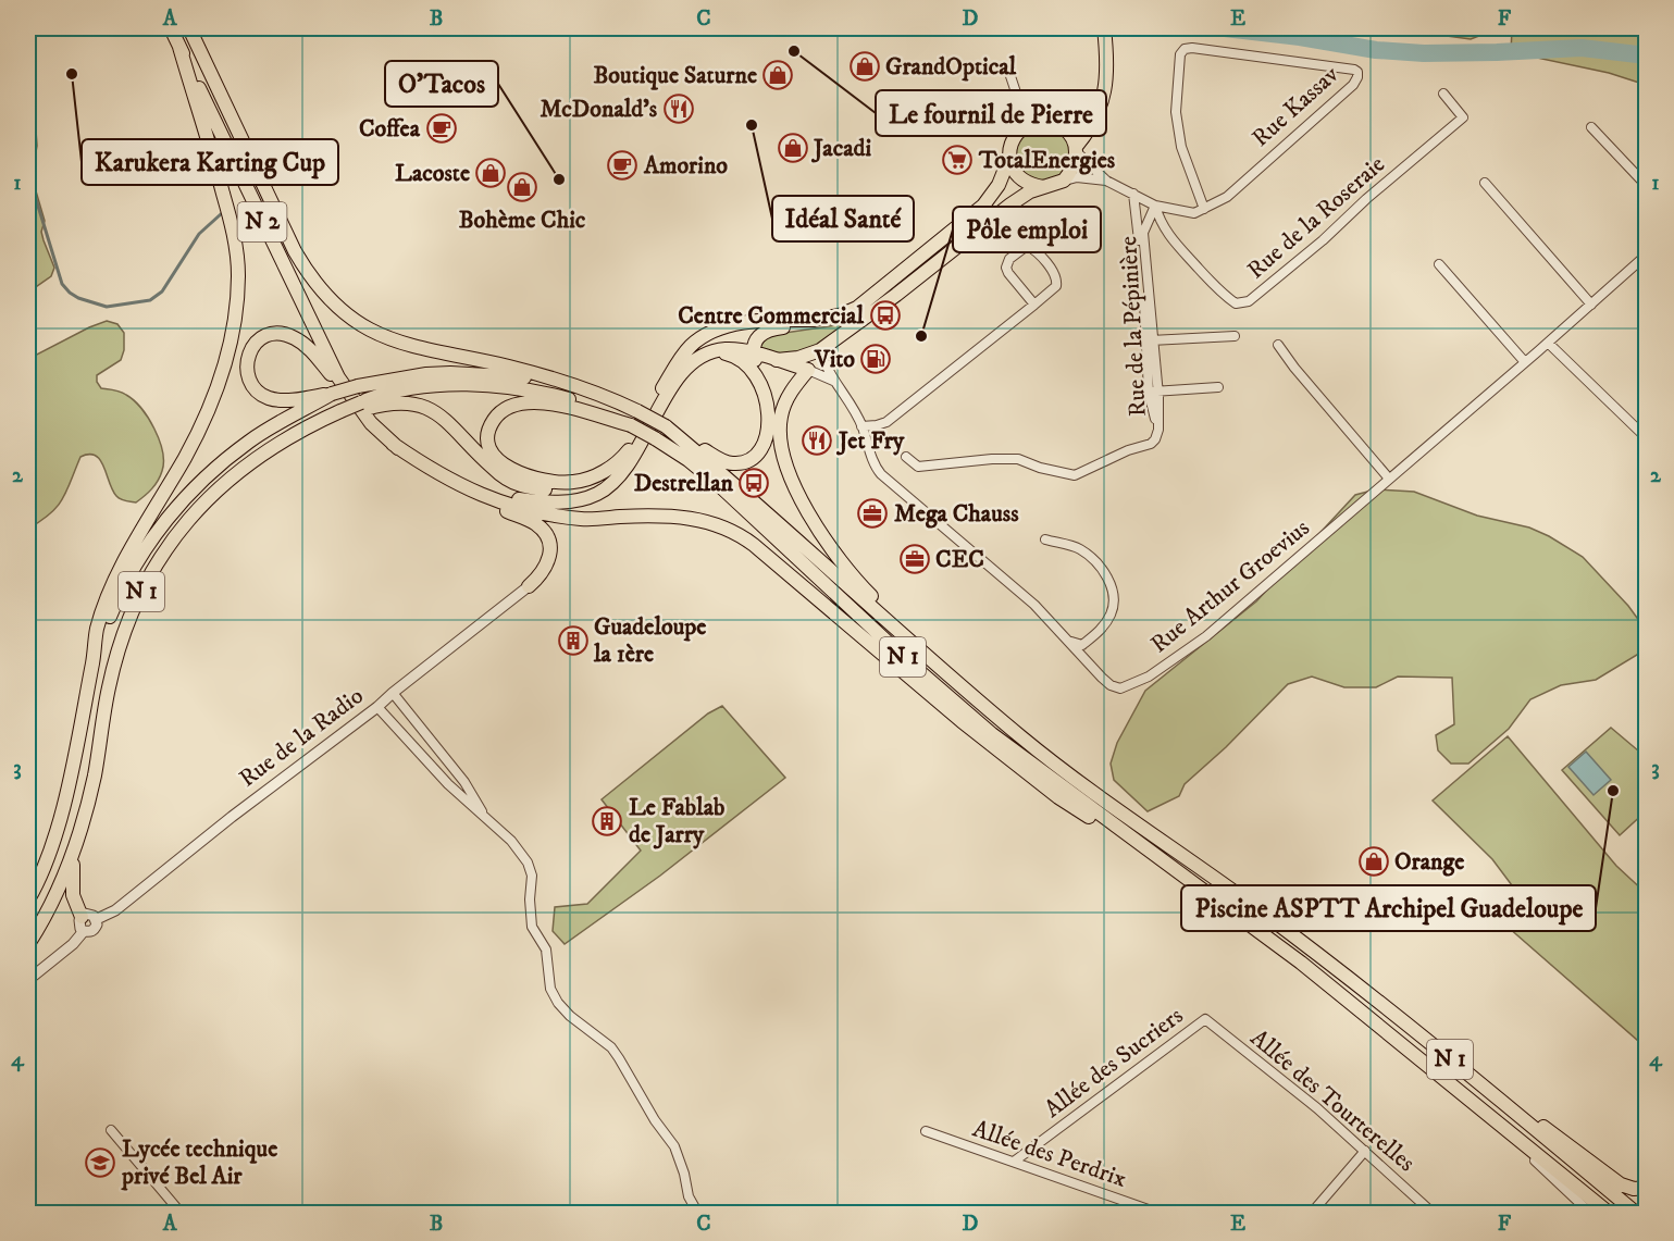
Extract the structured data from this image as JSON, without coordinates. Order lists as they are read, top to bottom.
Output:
{
  "streets": {
    "main road": ["N 2", "N 1"],
    "street": [
      "Rue Kassav",
      "Rue de la Roseraie",
      "Rue de la Pépinière",
      "Rue Arthur Groevius",
      "Rue de la Radio",
      "Allée des Sucriers",
      "Allée des Tourterelles",
      "Allée des Perdrix"
    ]
  },
  "crossings": [
    ["Rue Kassav", "Rue de la Roseraie"],
    ["Rue Kassav", "Rue de la Pépinière"],
    ["Rue de la Roseraie", "Rue de la Pépinière"],
    ["N 2", "N 1"],
    ["Allée des Sucriers", "Allée des Tourterelles"],
    ["Allée des Sucriers", "Allée des Perdrix"]
  ],
  "places": {
    "other": [
      "Le fournil de Pierre",
      "Karukera Karting Cup",
      "Idéal Santé",
      "O'Tacos",
      "Pôle emploi",
      "Piscine ASPTT Archipel Guadeloupe"
    ],
    "shop": [
      "GrandOptical",
      "Boutique Saturne",
      "Jacadi",
      "Lacoste",
      "Bohème Chic",
      "Orange"
    ],
    "restaurant": ["McDonald's", "Jet Fry"],
    "cafe": ["Coffea", "Amorino"],
    "supermarket": ["TotalEnergies"],
    "bus stop": ["Centre Commercial", "Destrellan"],
    "fuel station": ["Vito"],
    "office": ["Mega Chauss", "CEC"],
    "building": ["Guadeloupe la 1ère", "Le Fablab de Jarry"],
    "school or university": ["Lycée technique privé Bel Air"]
  },
  "grid": {
    "columns": [
      "A",
      "B",
      "C",
      "D",
      "E",
      "F"
    ],
    "rows": [
      "1",
      "2",
      "3",
      "4"
    ]
  }
}
